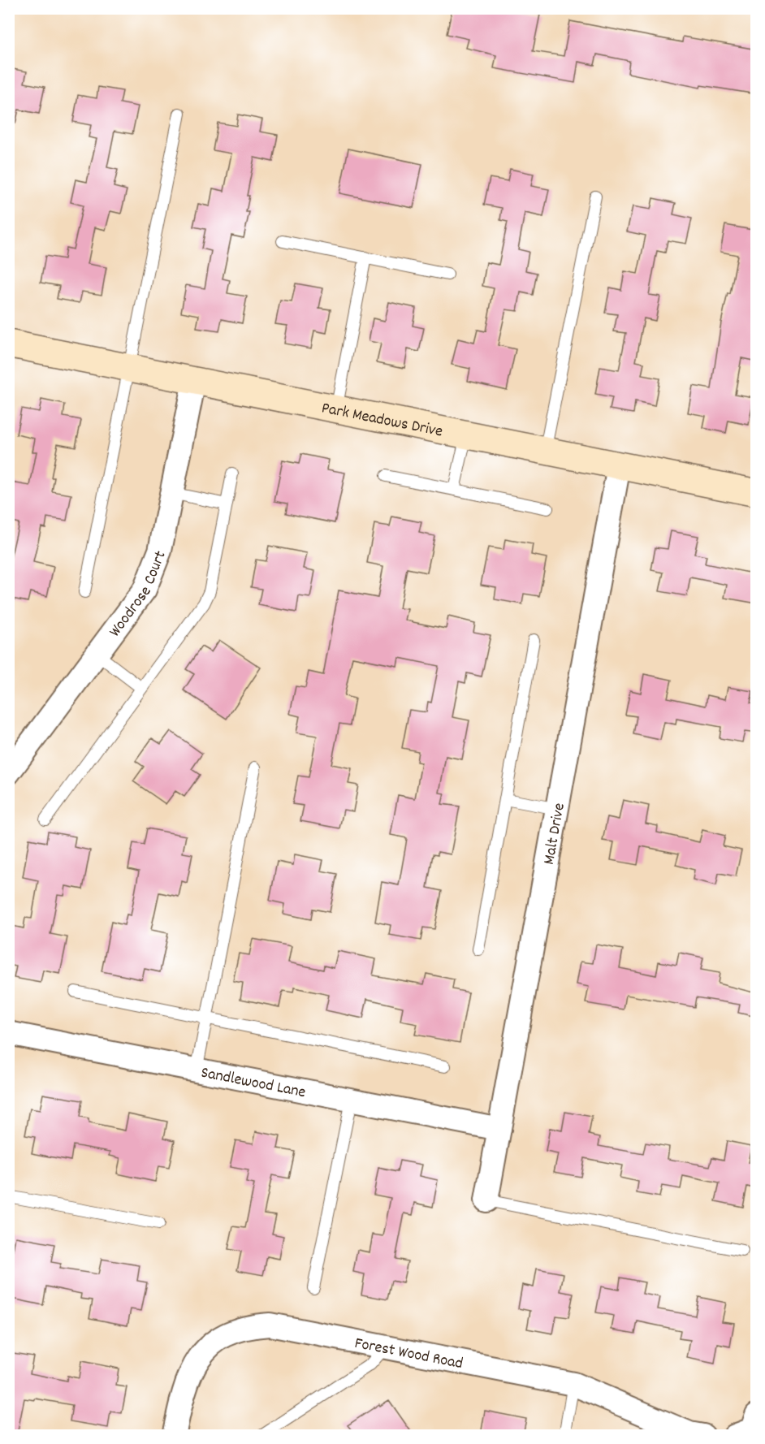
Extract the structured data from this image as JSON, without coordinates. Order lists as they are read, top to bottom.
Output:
{
  "streets": {
    "street": [
      "Park Meadows Drive",
      "Woodrose Court",
      "Malt Drive",
      "Sandlewood Lane",
      "Forest Wood Road"
    ]
  },
  "crossings": [
    ["Park Meadows Drive", "Woodrose Court"],
    ["Park Meadows Drive", "Malt Drive"],
    ["Malt Drive", "Sandlewood Lane"]
  ]
}
